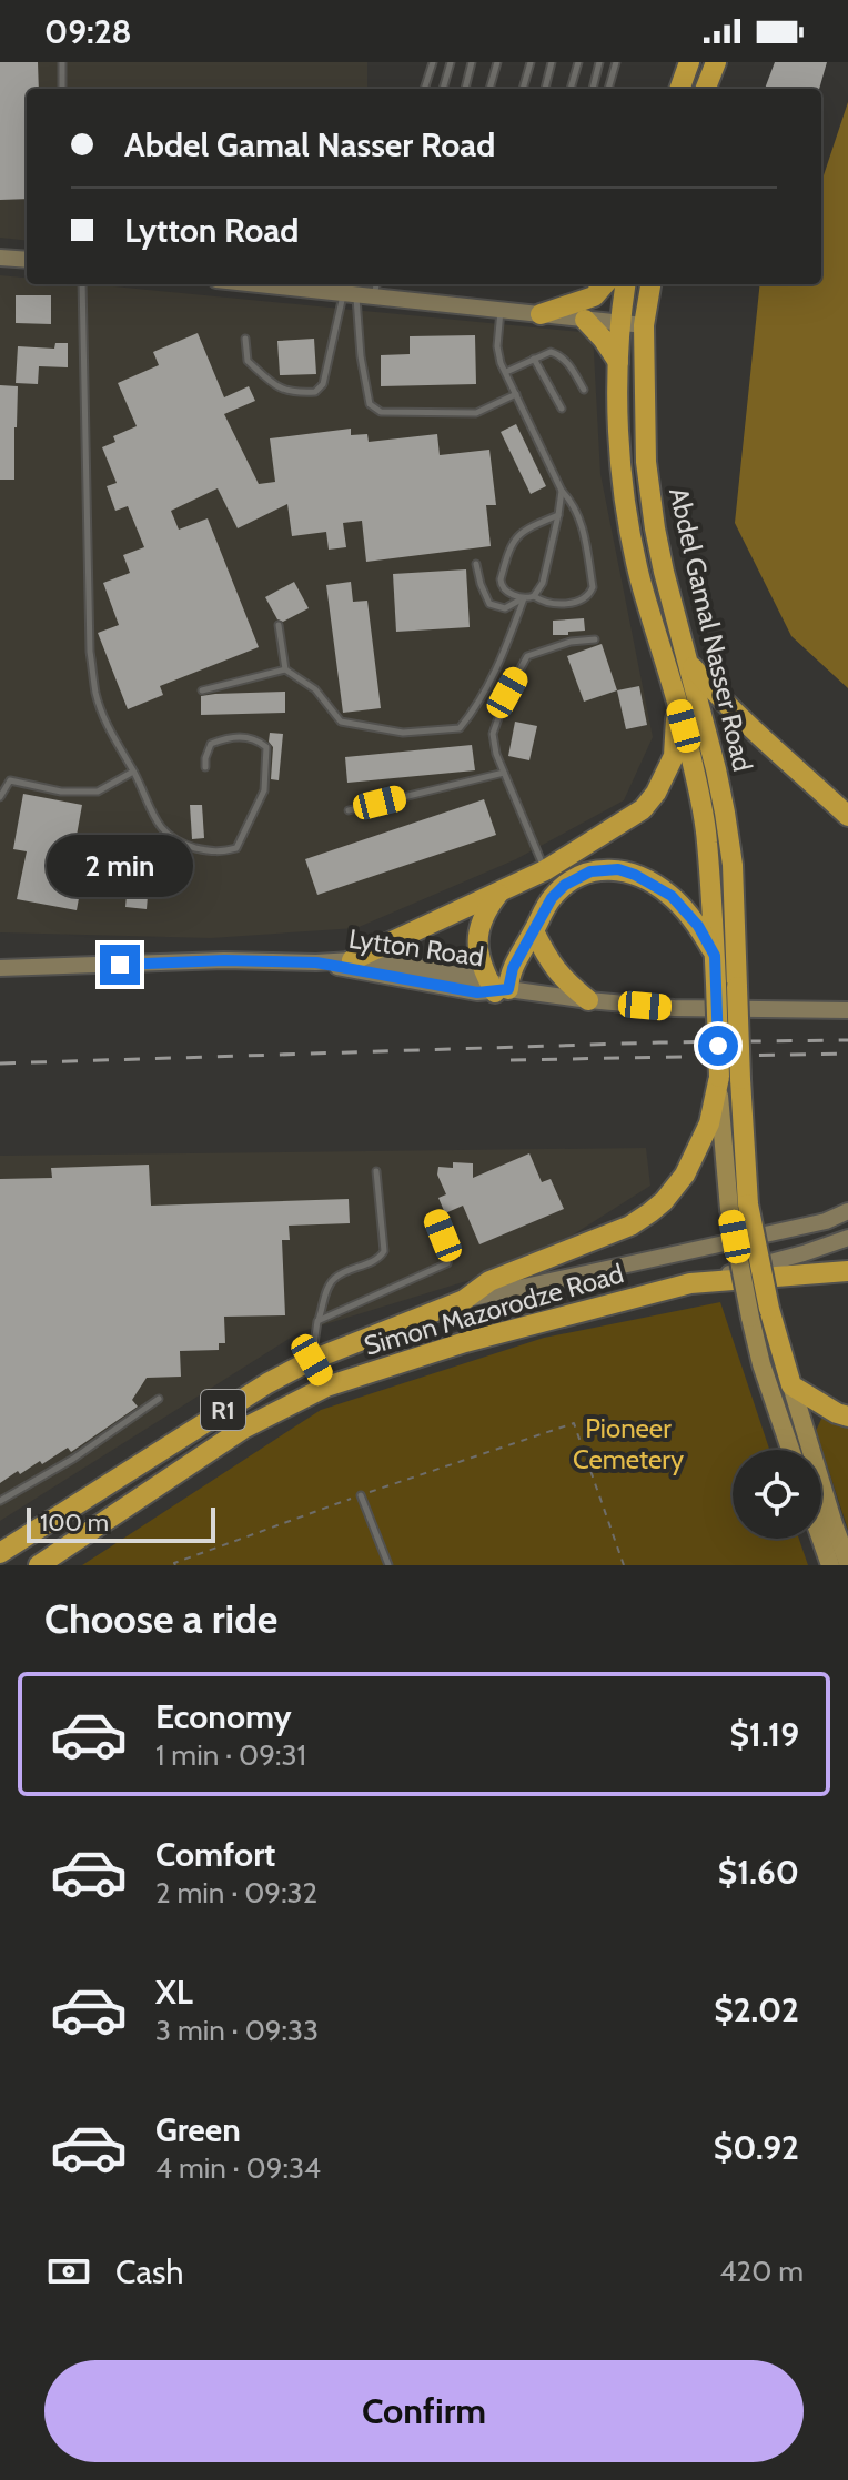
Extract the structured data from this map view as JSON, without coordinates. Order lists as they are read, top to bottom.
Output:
{
  "streets": {
    "highway": ["Abdel Gamal Nasser Road", "Simon Mazorodze Road", "R1"],
    "main road": ["Lytton Road"]
  },
  "parks": ["Pioneer Cemetery"],
  "scale_bar": "100 m",
  "page": {
    "status": "09:28",
    "banner": ["Abdel Gamal Nasser Road", "Lytton Road"],
    "bubble": "2 min",
    "scale": "100 m",
    "heading": "Choose a ride",
    "list": [
      {
        "name": "Economy",
        "note": "1 min · 09:31",
        "value": "$1.19"
      },
      {
        "name": "Comfort",
        "note": "2 min · 09:32",
        "value": "$1.60"
      },
      {
        "name": "XL",
        "note": "3 min · 09:33",
        "value": "$2.02"
      },
      {
        "name": "Green",
        "note": "4 min · 09:34",
        "value": "$0.92"
      }
    ],
    "pay": ["Cash", "420 m"],
    "buttons": "Confirm"
  }
}
